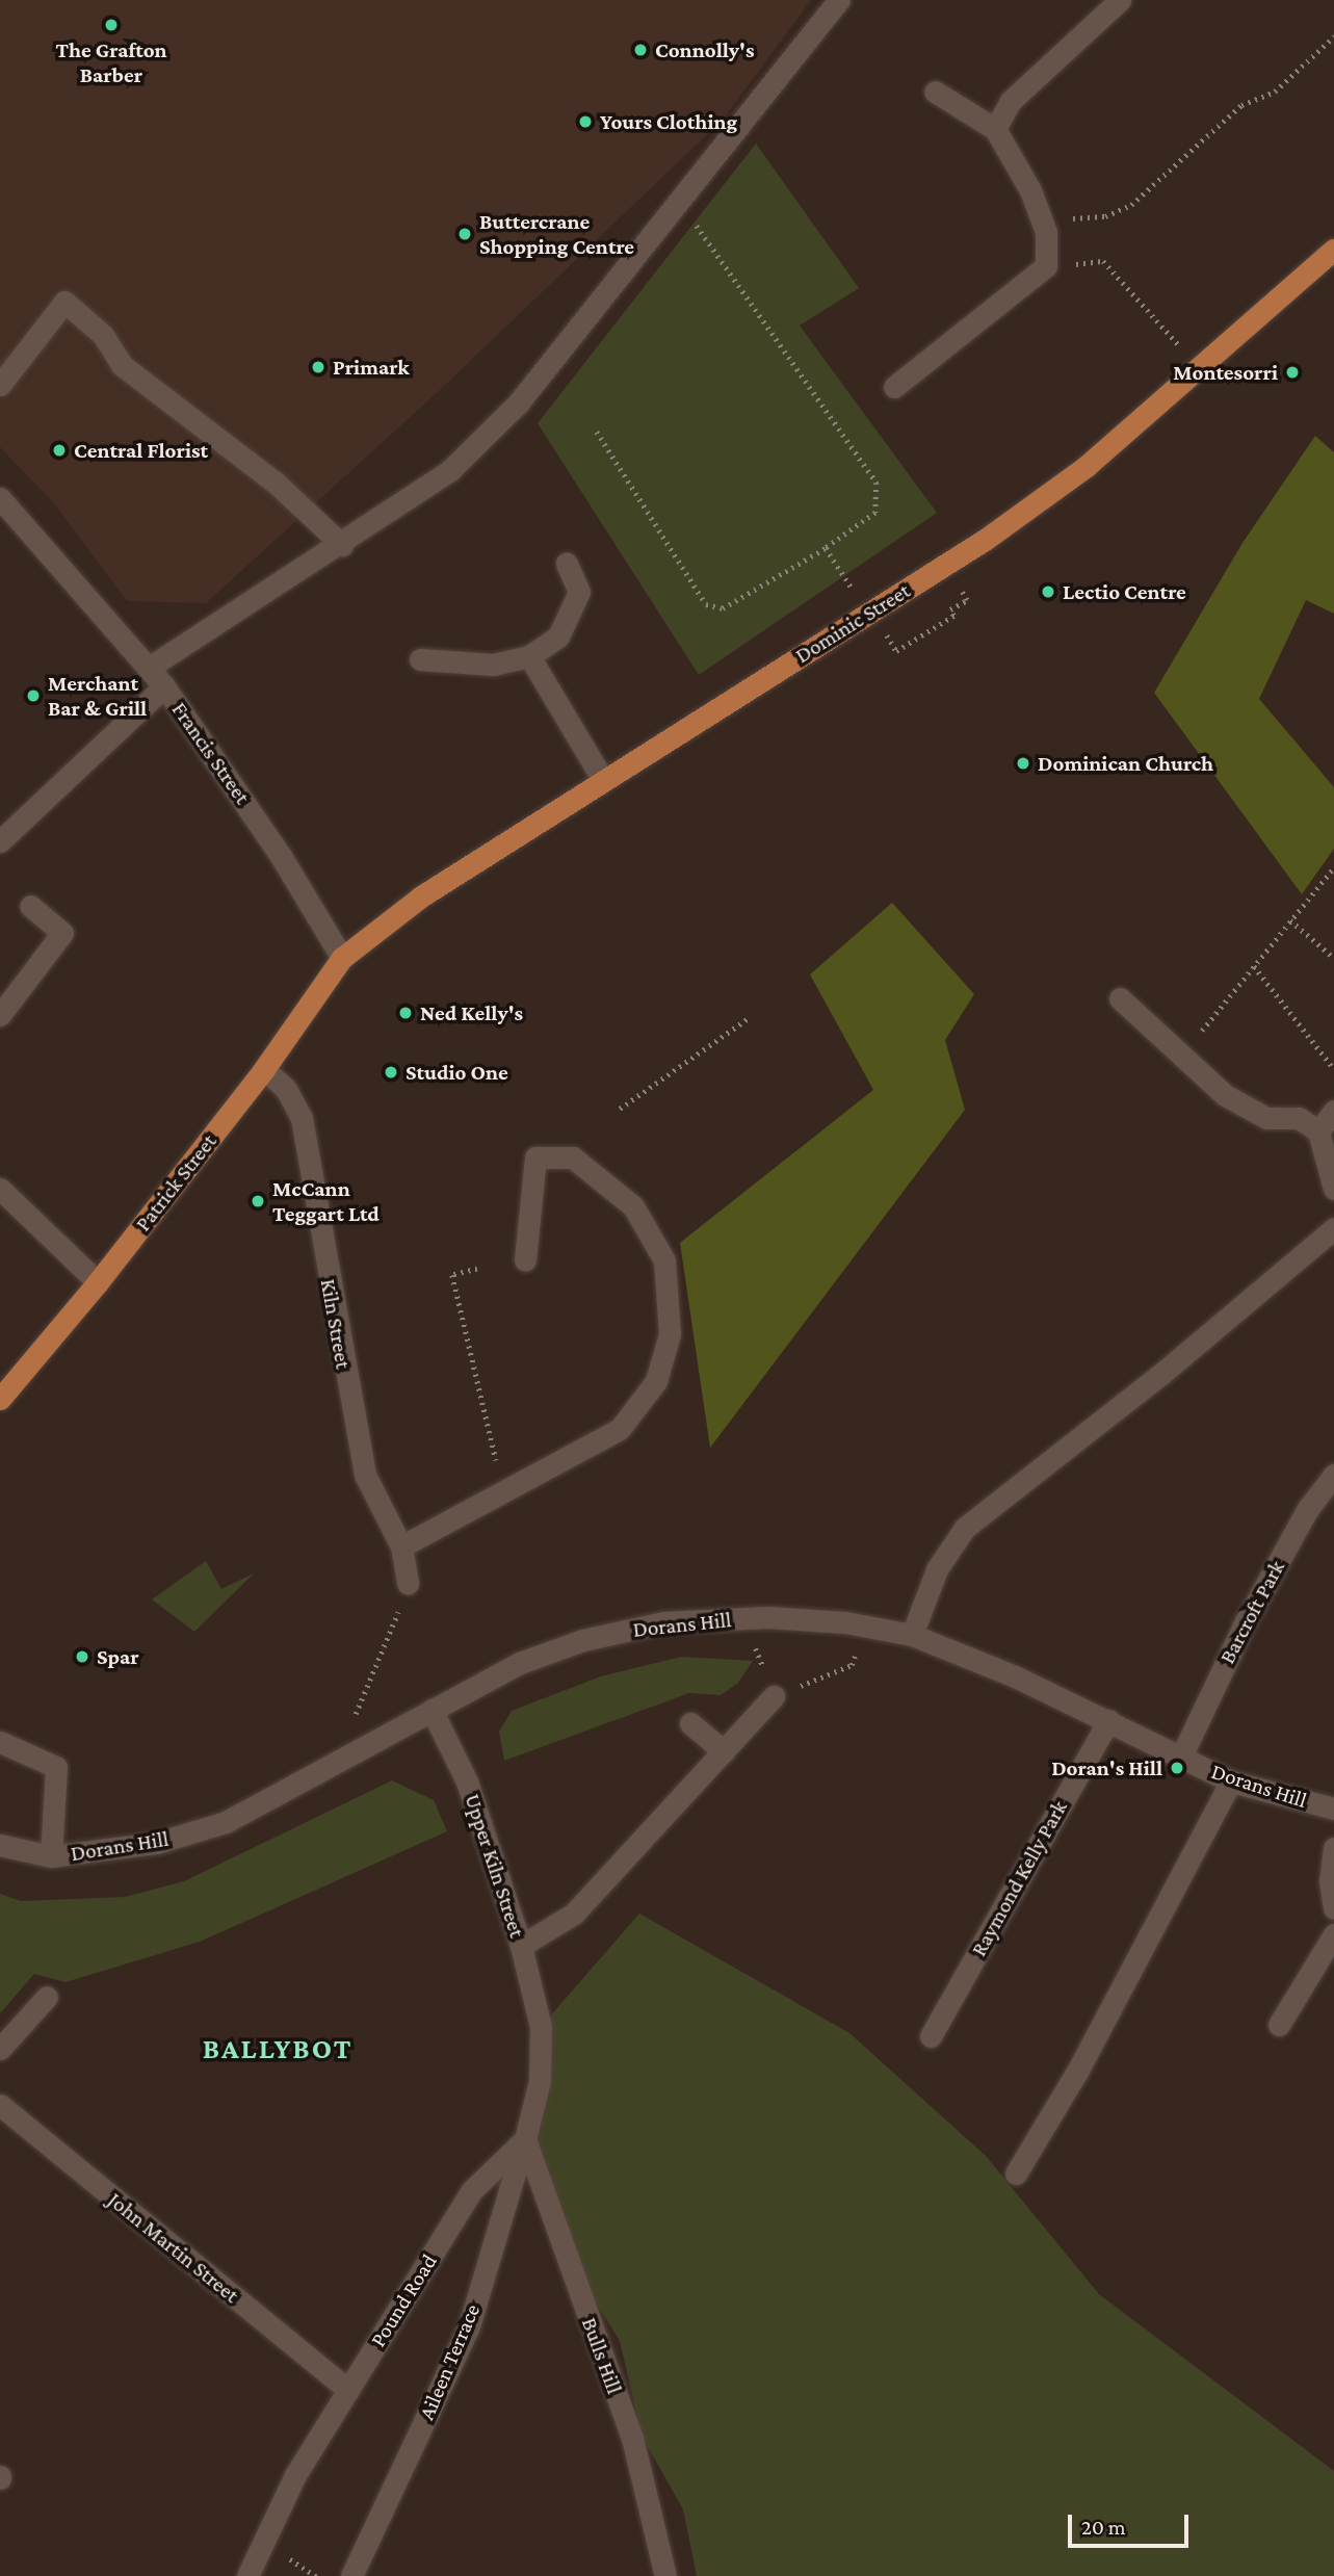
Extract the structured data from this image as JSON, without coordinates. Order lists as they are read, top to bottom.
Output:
{
  "streets": {
    "main road": ["Dominic Street", "Patrick Street"],
    "street": [
      "Francis Street",
      "Kiln Street",
      "Barcroft Park",
      "Dorans Hill",
      "Upper Kiln Street",
      "Raymond Kelly Park",
      "John Martin Street",
      "Pound Road",
      "Bulls Hill",
      "Aileen Terrace"
    ]
  },
  "crossings": [
    ["Dominic Street", "Francis Street"],
    ["Dominic Street", "Patrick Street"],
    ["Francis Street", "Patrick Street"],
    ["Patrick Street", "Kiln Street"],
    ["Barcroft Park", "Dorans Hill"],
    ["Dorans Hill", "Upper Kiln Street"],
    ["Dorans Hill", "Raymond Kelly Park"],
    ["Upper Kiln Street", "Pound Road"],
    ["Upper Kiln Street", "Bulls Hill"],
    ["Upper Kiln Street", "Aileen Terrace"],
    ["John Martin Street", "Pound Road"],
    ["Pound Road", "Bulls Hill"],
    ["Pound Road", "Aileen Terrace"],
    ["Bulls Hill", "Aileen Terrace"]
  ],
  "districts": ["BALLYBOT"],
  "places": [
    "The Grafton Barber",
    "Connolly's",
    "Yours Clothing",
    "Buttercrane Shopping Centre",
    "Primark",
    "Montesorri",
    "Central Florist",
    "Lectio Centre",
    "Merchant Bar & Grill",
    "Dominican Church",
    "Ned Kelly's",
    "Studio One",
    "McCann Teggart Ltd",
    "Spar",
    "Doran's Hill"
  ],
  "scale_bar": "20 m"
}
